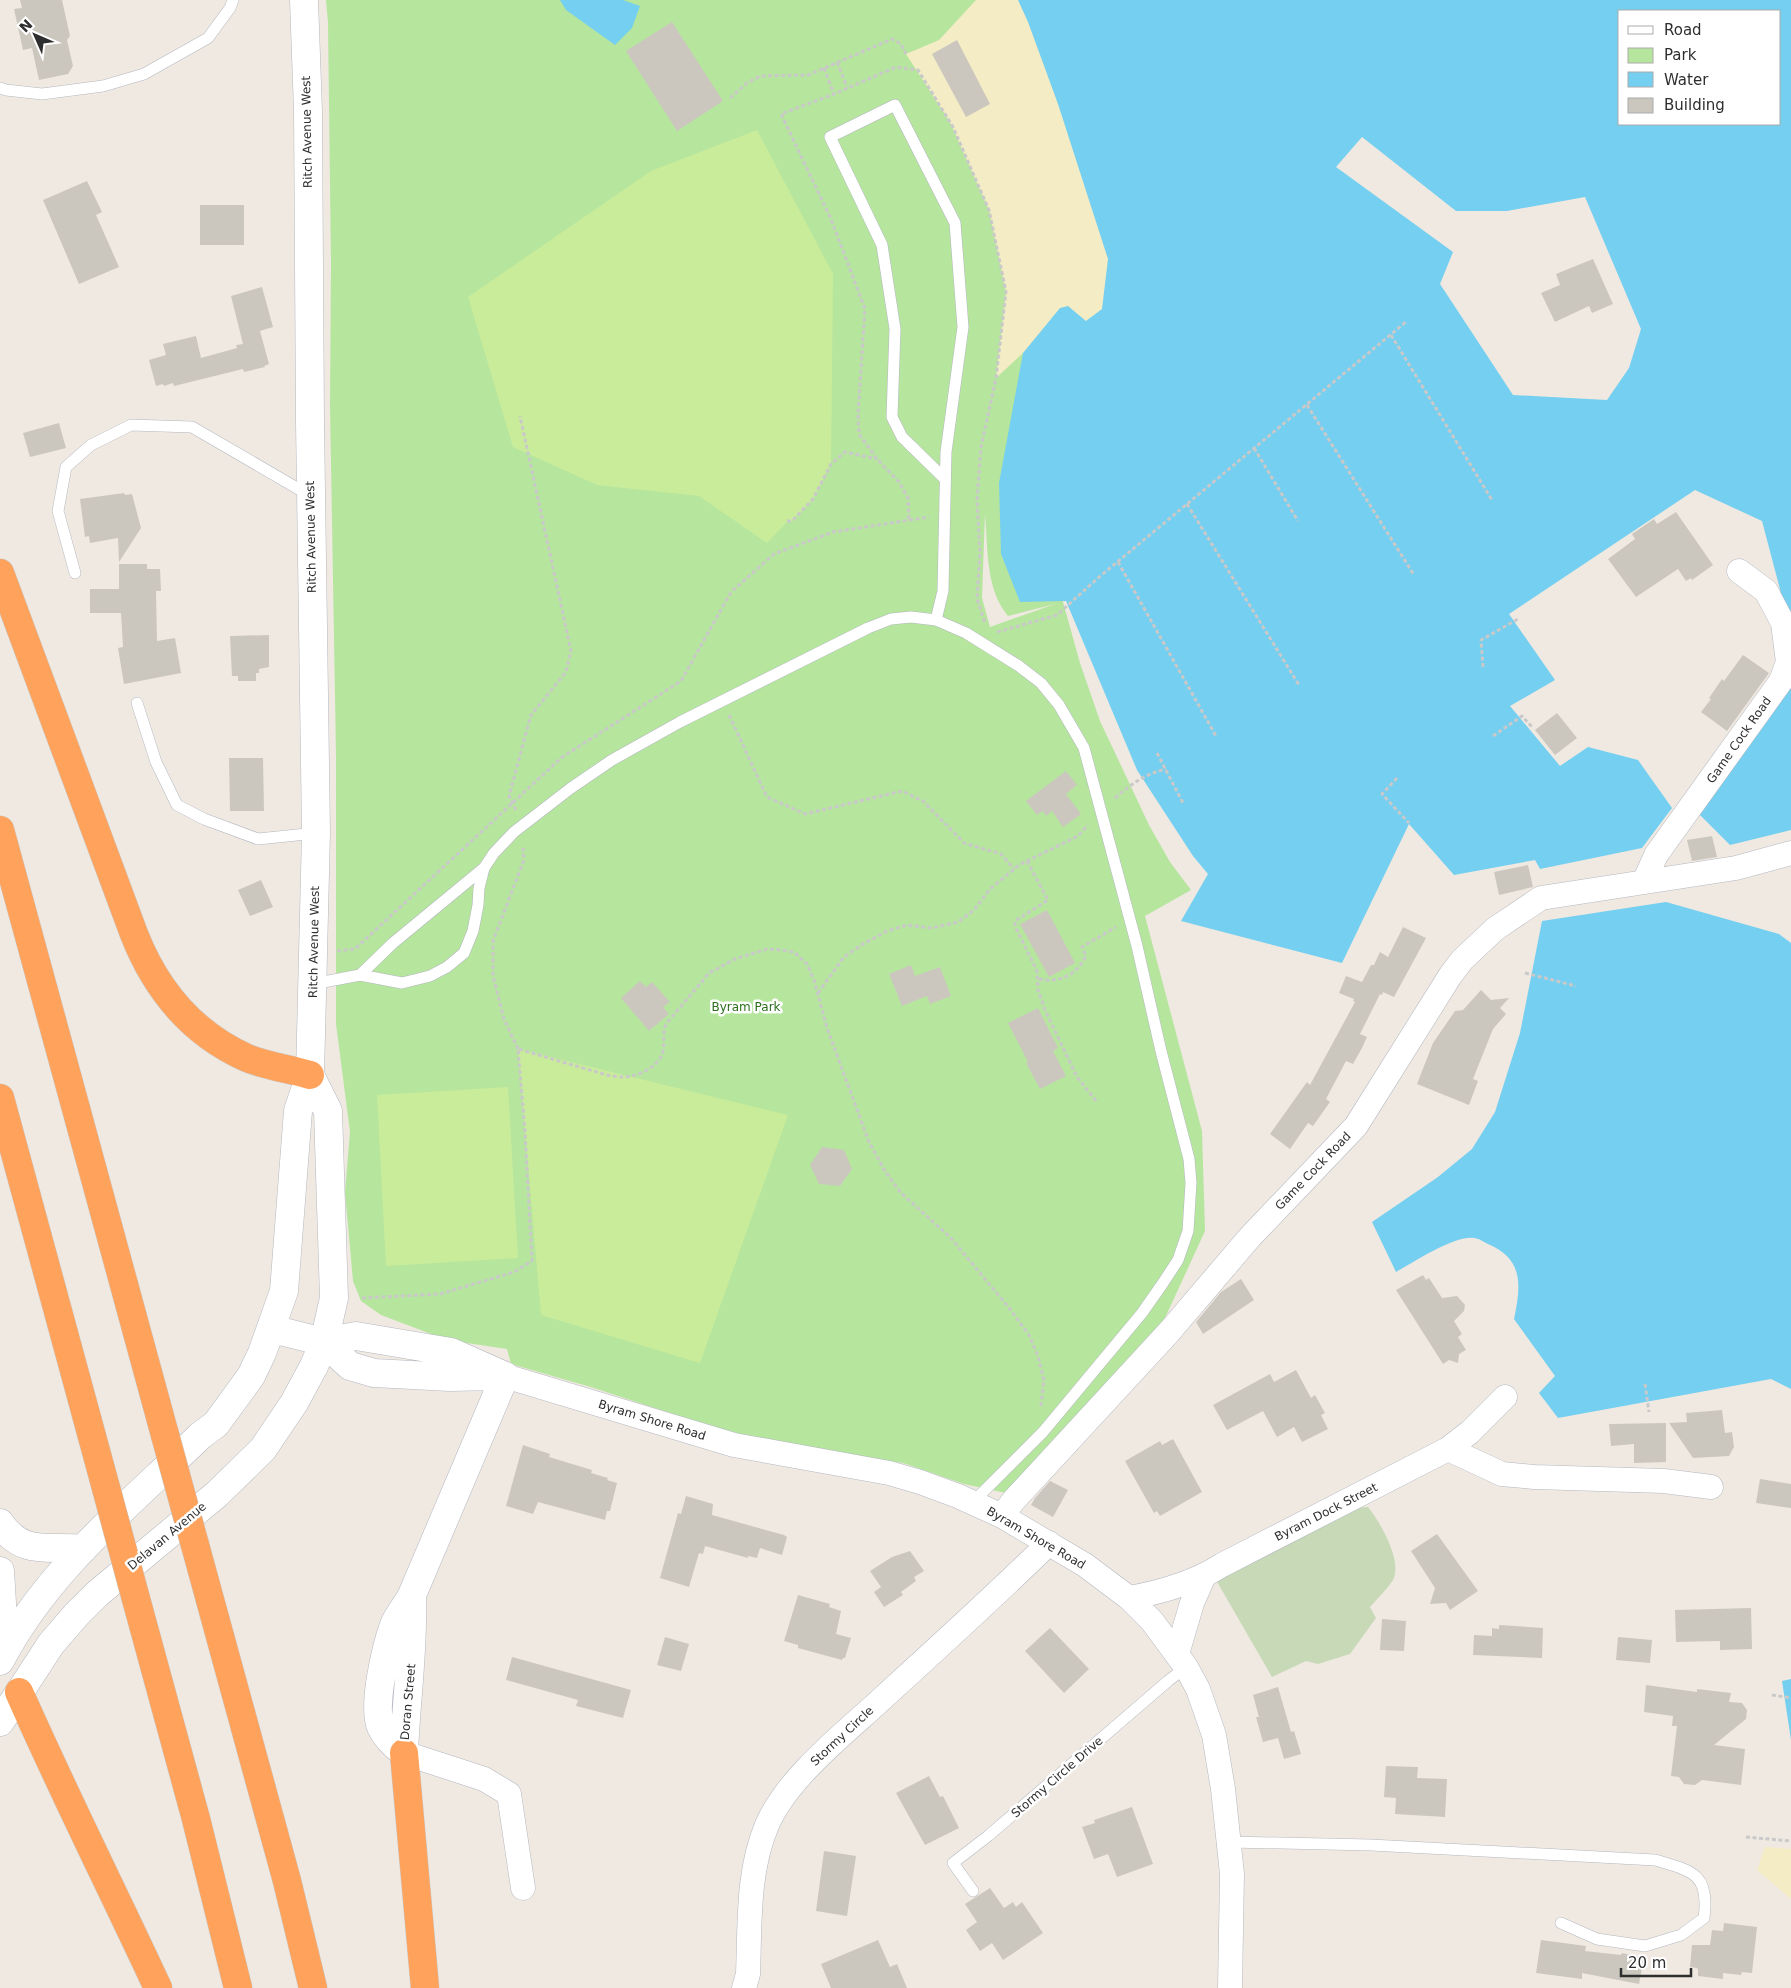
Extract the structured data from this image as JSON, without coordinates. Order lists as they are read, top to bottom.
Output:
{
  "streets": {
    "main road": [
      "Ritch Avenue West",
      "Byram Shore Road",
      "Delavan Avenue",
      "Doran Street"
    ],
    "street": ["Game Cock Road", "Byram Dock Street", "Stormy Circle"],
    "lane": ["Stormy Circle Drive"]
  },
  "crossings": [
    ["Ritch Avenue West", "Byram Shore Road"],
    ["Ritch Avenue West", "Delavan Avenue"],
    ["Game Cock Road", "Byram Shore Road"],
    ["Byram Shore Road", "Byram Dock Street"],
    ["Byram Shore Road", "Delavan Avenue"],
    ["Byram Shore Road", "Doran Street"],
    ["Byram Shore Road", "Stormy Circle"],
    ["Byram Shore Road", "Stormy Circle Drive"]
  ],
  "parks": ["Byram Park"],
  "legend": [
    "Road",
    "Park",
    "Water",
    "Building"
  ],
  "scale_bar": "20 m",
  "north": "top left"
}
